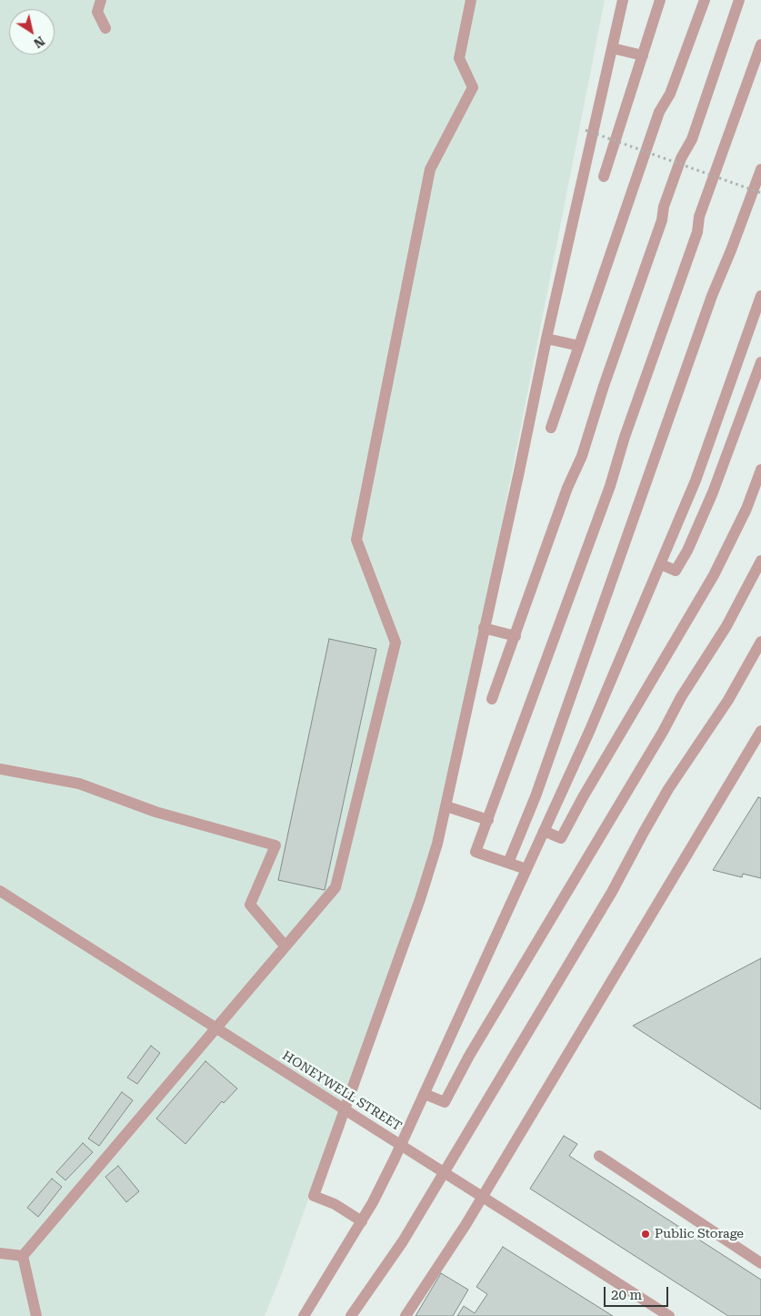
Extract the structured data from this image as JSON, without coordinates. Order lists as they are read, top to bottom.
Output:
{
  "streets": {
    "street": ["HONEYWELL STREET"]
  },
  "places": ["Public Storage"],
  "scale_bar": "20 m",
  "north": "bottom right"
}
